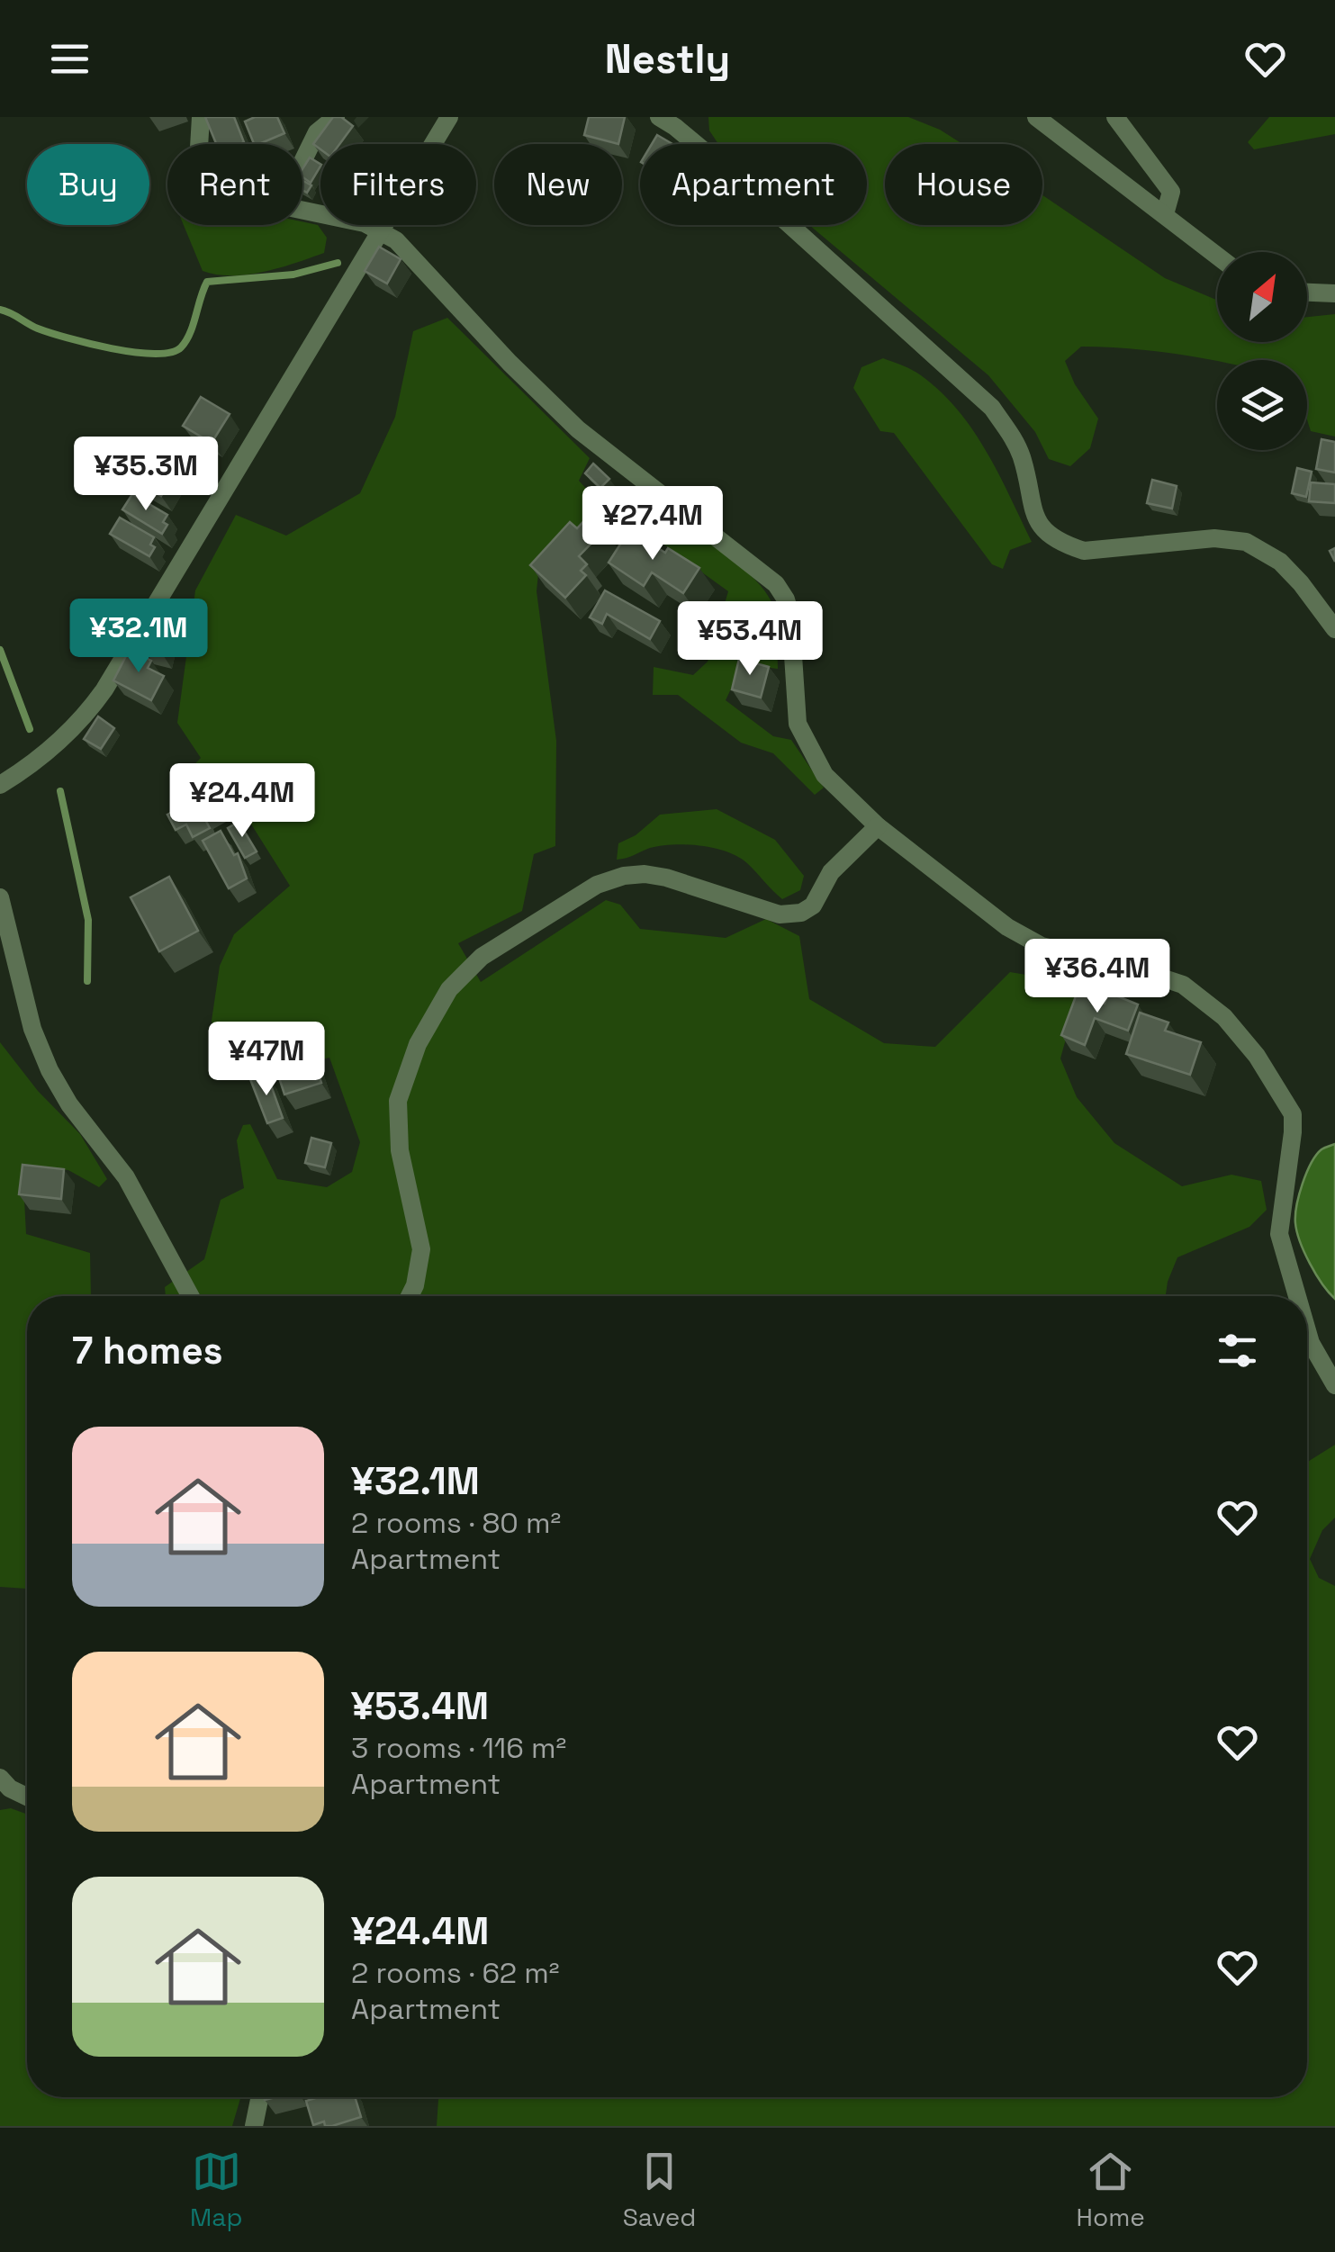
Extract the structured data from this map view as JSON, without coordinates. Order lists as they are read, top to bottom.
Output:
{
  "north": "top right",
  "page": {
    "header": "Nestly",
    "chip": [
      "Buy",
      "Rent",
      "Filters",
      "New",
      "Apartment",
      "House"
    ],
    "price": [
      "¥35.3M",
      "¥27.4M",
      "¥32.1M",
      "¥53.4M",
      "¥24.4M",
      "¥36.4M",
      "¥47M"
    ],
    "heading": "7 homes",
    "list": [
      {
        "name": "¥32.1M",
        "note": "2 rooms · 80 m² · Apartment"
      },
      {
        "name": "¥53.4M",
        "note": "3 rooms · 116 m² · Apartment"
      },
      {
        "name": "¥24.4M",
        "note": "2 rooms · 62 m² · Apartment"
      }
    ],
    "tabs": ["Map", "Saved", "Home"]
  }
}
